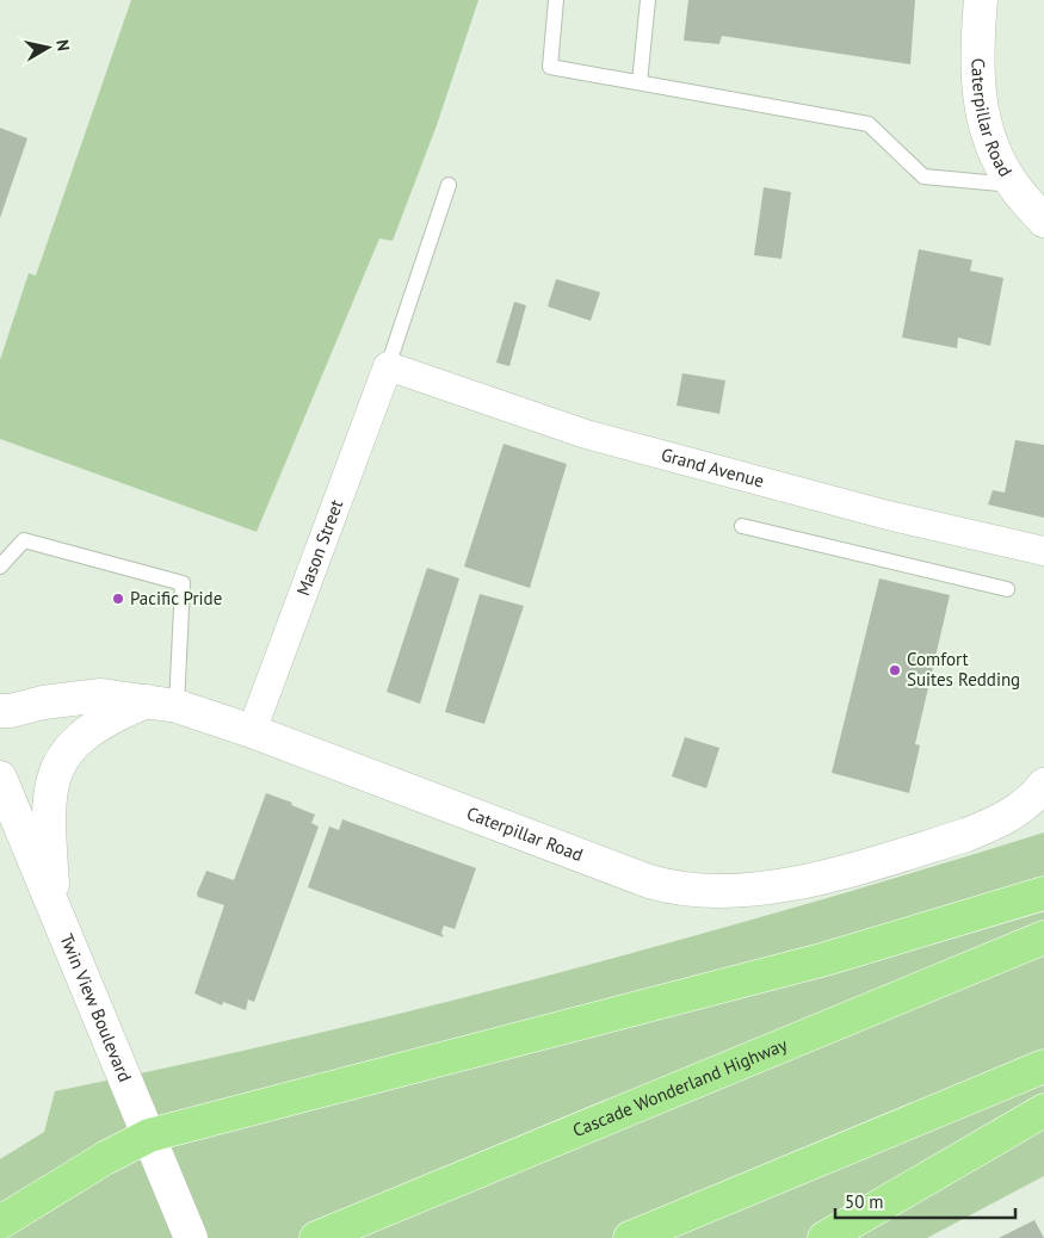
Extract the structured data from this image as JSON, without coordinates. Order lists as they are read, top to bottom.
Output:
{
  "streets": {
    "highway": ["Cascade Wonderland Highway"],
    "street": [
      "Caterpillar Road",
      "Grand Avenue",
      "Mason Street",
      "Twin View Boulevard"
    ]
  },
  "crossings": [
    ["Caterpillar Road", "Mason Street"],
    ["Grand Avenue", "Mason Street"]
  ],
  "places": ["Pacific Pride", "Comfort Suites Redding"],
  "scale_bar": "50 m",
  "north": "right"
}
